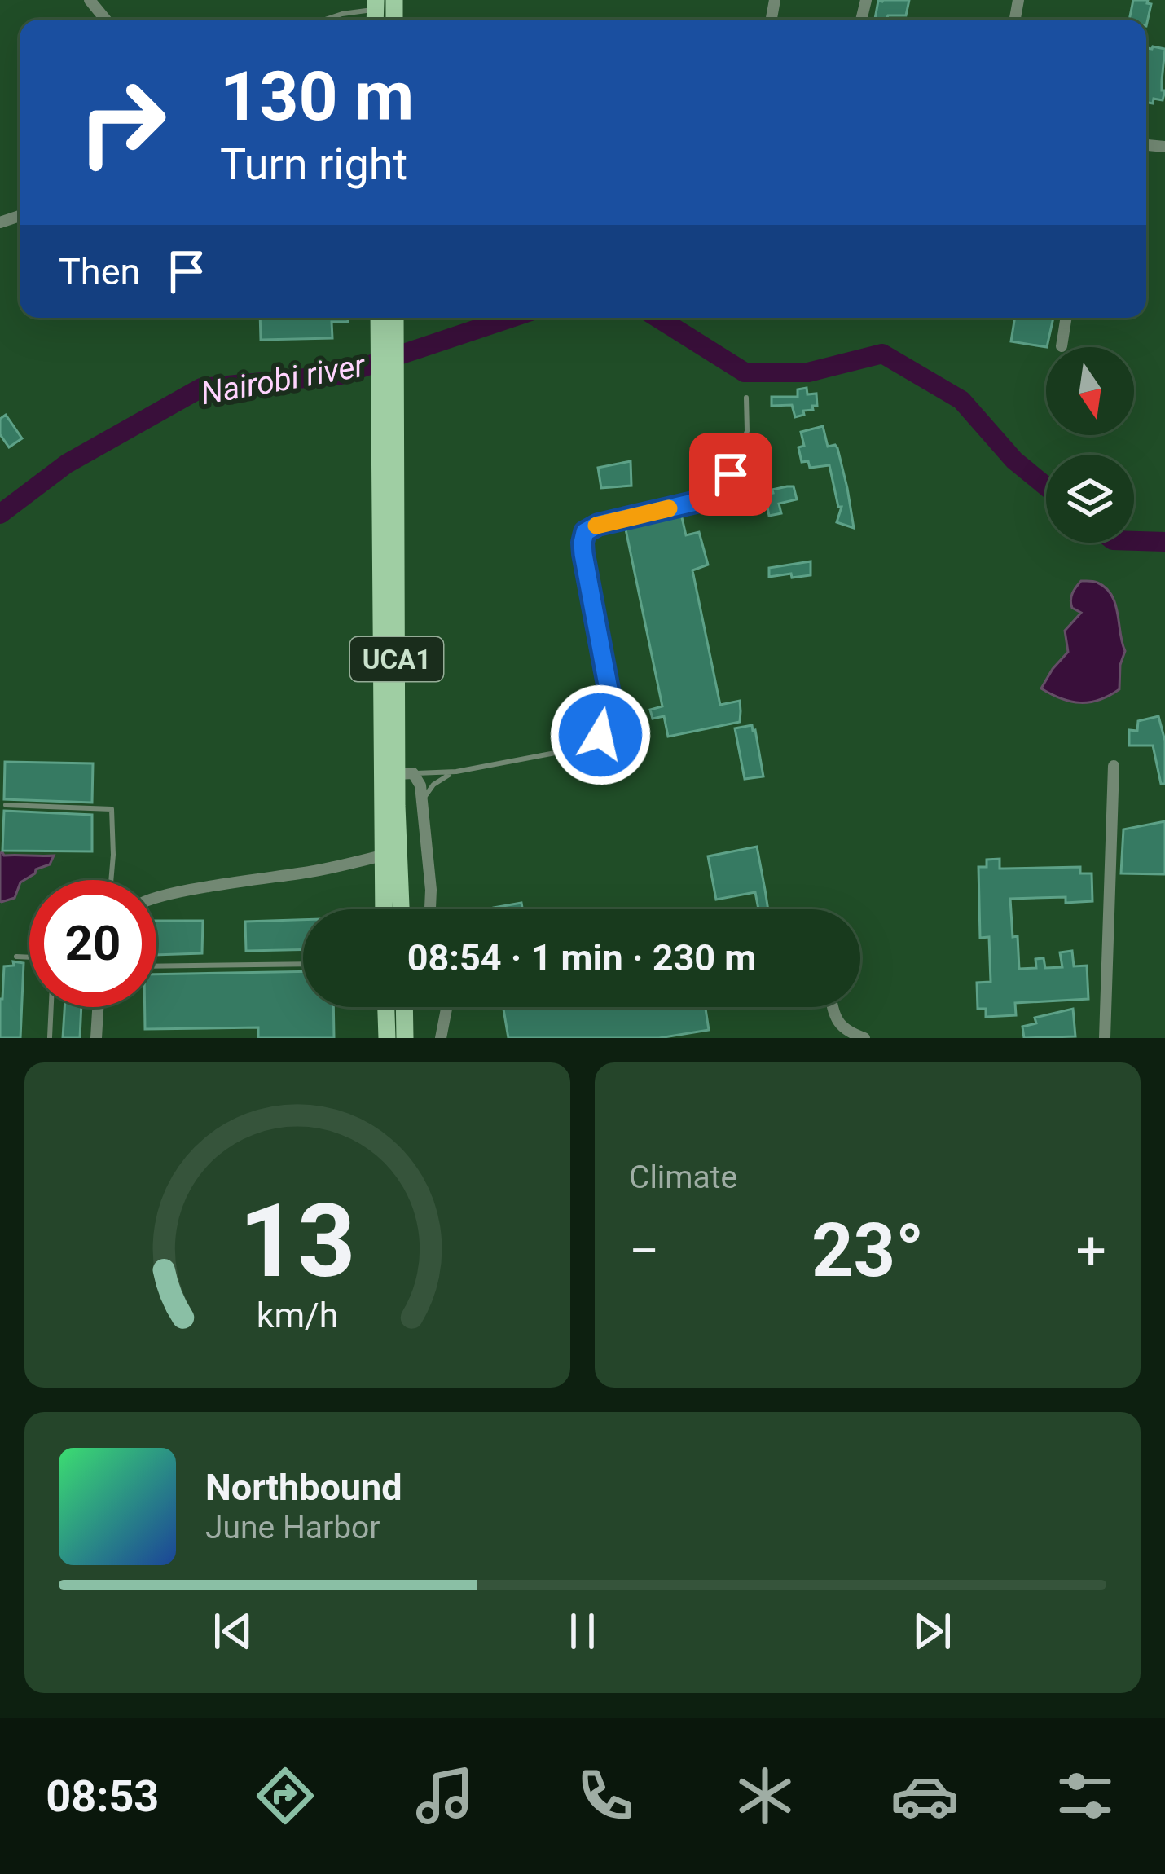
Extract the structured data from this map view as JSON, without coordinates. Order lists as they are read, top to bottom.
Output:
{
  "streets": {
    "main road": ["UCA1"]
  },
  "water": ["Nairobi river"],
  "north": "bottom",
  "page": {
    "turn": ["130 m", "Turn right"],
    "then": "Then",
    "limit": "20",
    "trip": "08:54 · 1 min · 230 m",
    "tile": "Climate",
    "heat": ["−", "23°", "+"],
    "song": ["Northbound", "June Harbor"],
    "tabs": "08:53",
    "gauge": ["13", "km/h"]
  }
}
